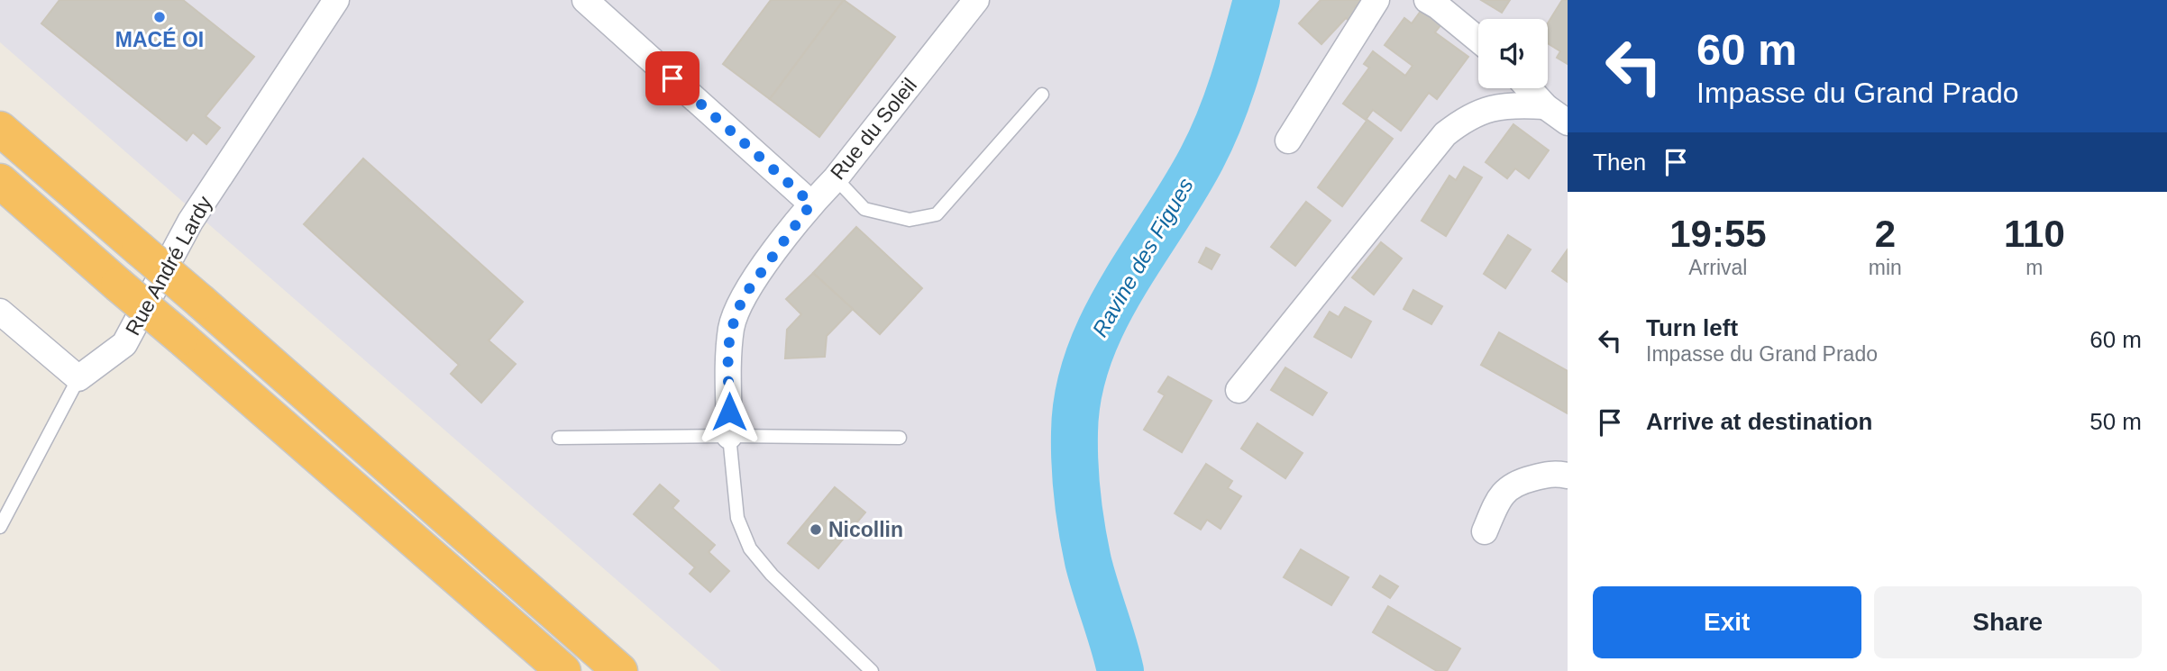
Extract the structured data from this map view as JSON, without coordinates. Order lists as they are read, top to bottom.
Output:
{
  "streets": {
    "street": ["Rue du Soleil", "Rue André Lardy"]
  },
  "water": ["Ravine des Figues"],
  "places": ["MACÉ OI", "Nicollin"],
  "page": {
    "turn": ["60 m", "Impasse du Grand Prado"],
    "then": "Then",
    "eta": [
      "19:55",
      "Arrival",
      "2",
      "min",
      "110",
      "m"
    ],
    "list": [
      {
        "name": "Turn left",
        "note": "Impasse du Grand Prado",
        "value": "60 m"
      },
      {
        "name": "Arrive at destination",
        "value": "50 m"
      }
    ],
    "buttons": ["Exit", "Share"]
  }
}
